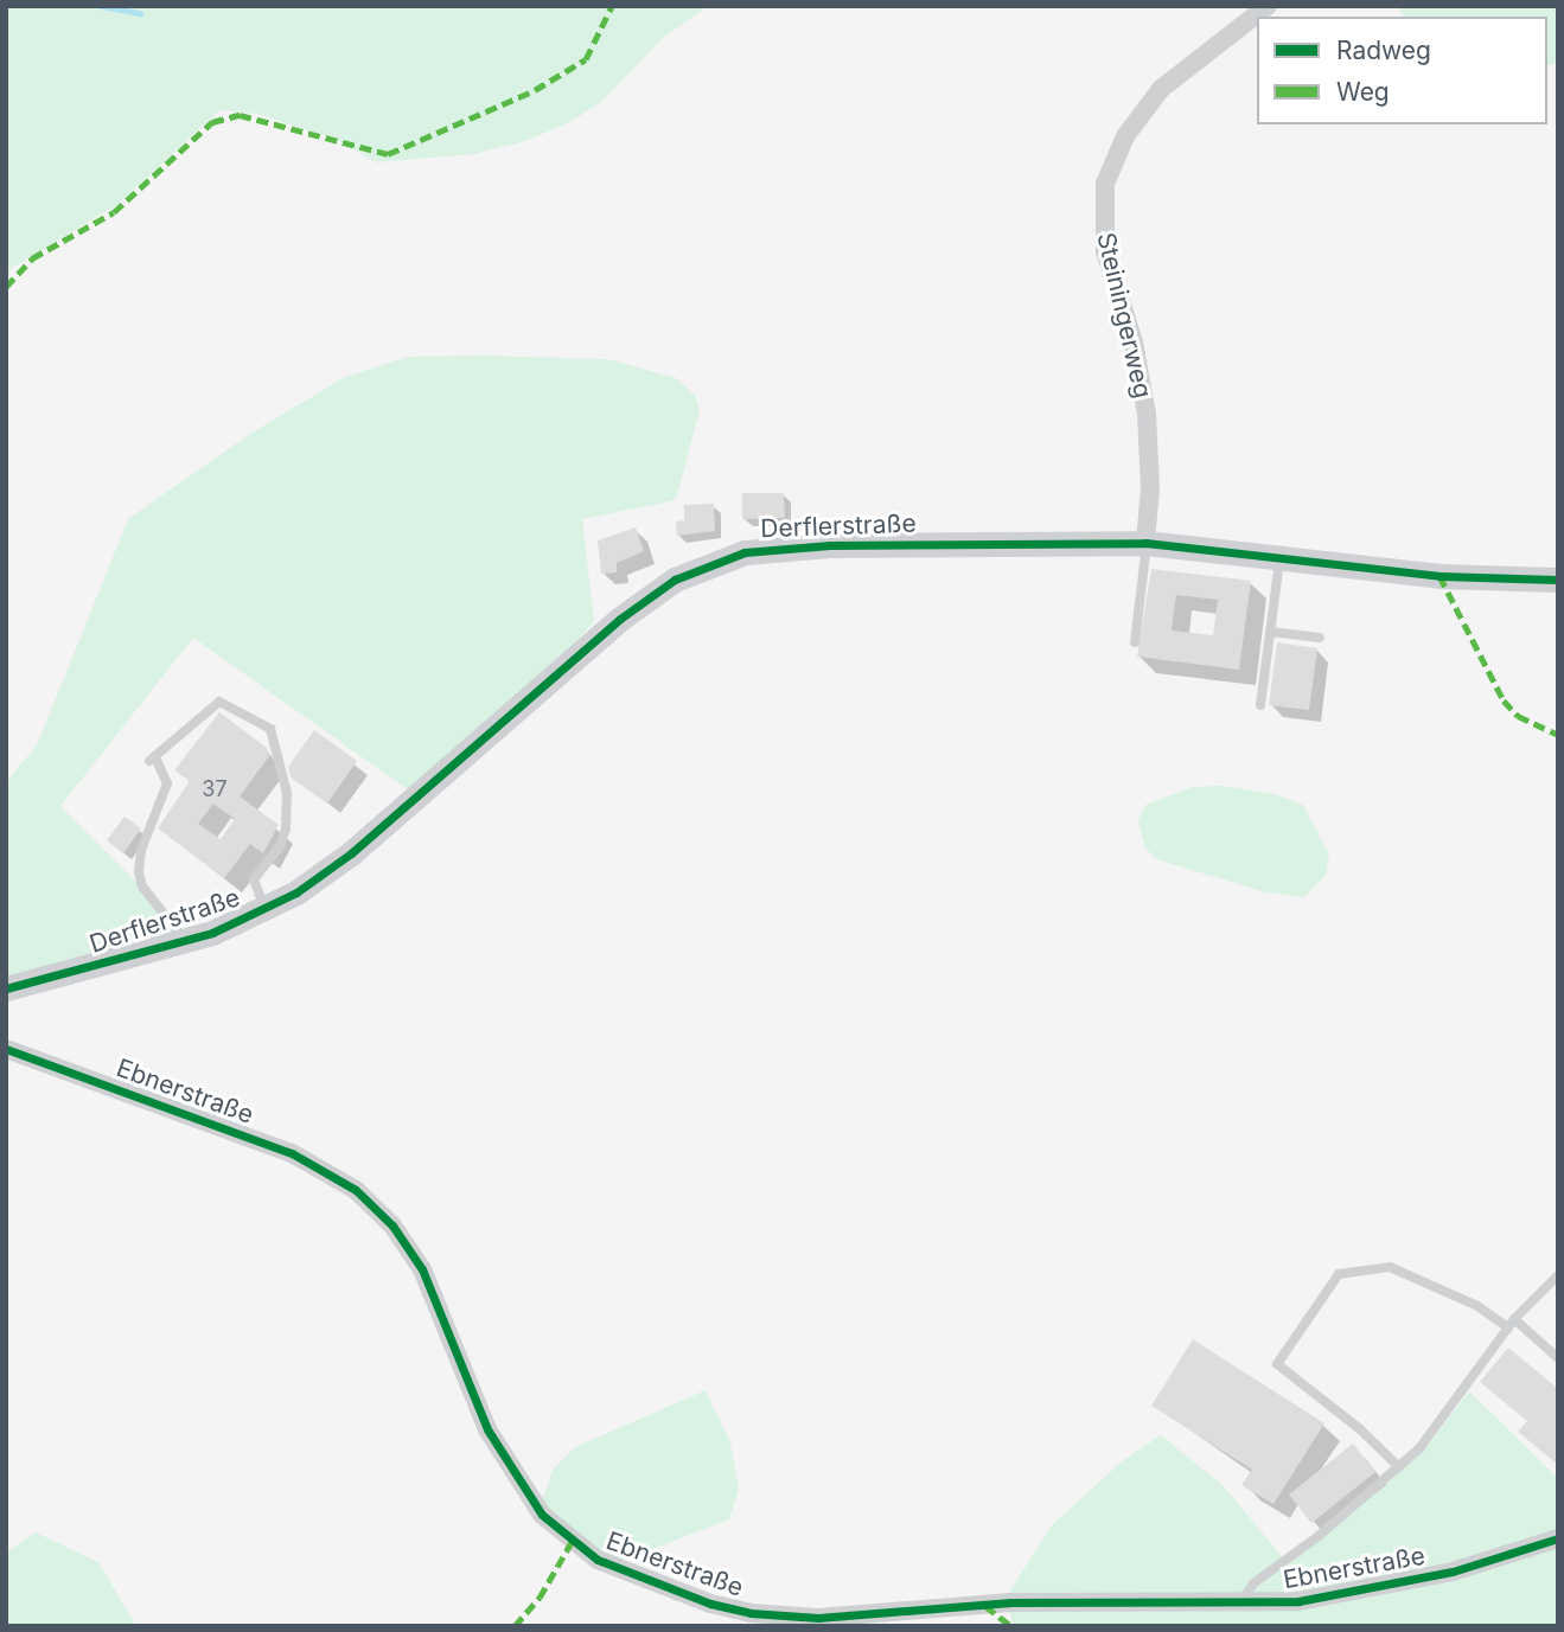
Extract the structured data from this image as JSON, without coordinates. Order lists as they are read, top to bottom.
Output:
{
  "streets": {
    "street": ["Steiningerweg", "Derflerstraße", "Ebnerstraße"]
  },
  "crossings": [
    ["Steiningerweg", "Derflerstraße"]
  ],
  "house_numbers": ["37"],
  "legend": ["Radweg", "Weg"]
}
